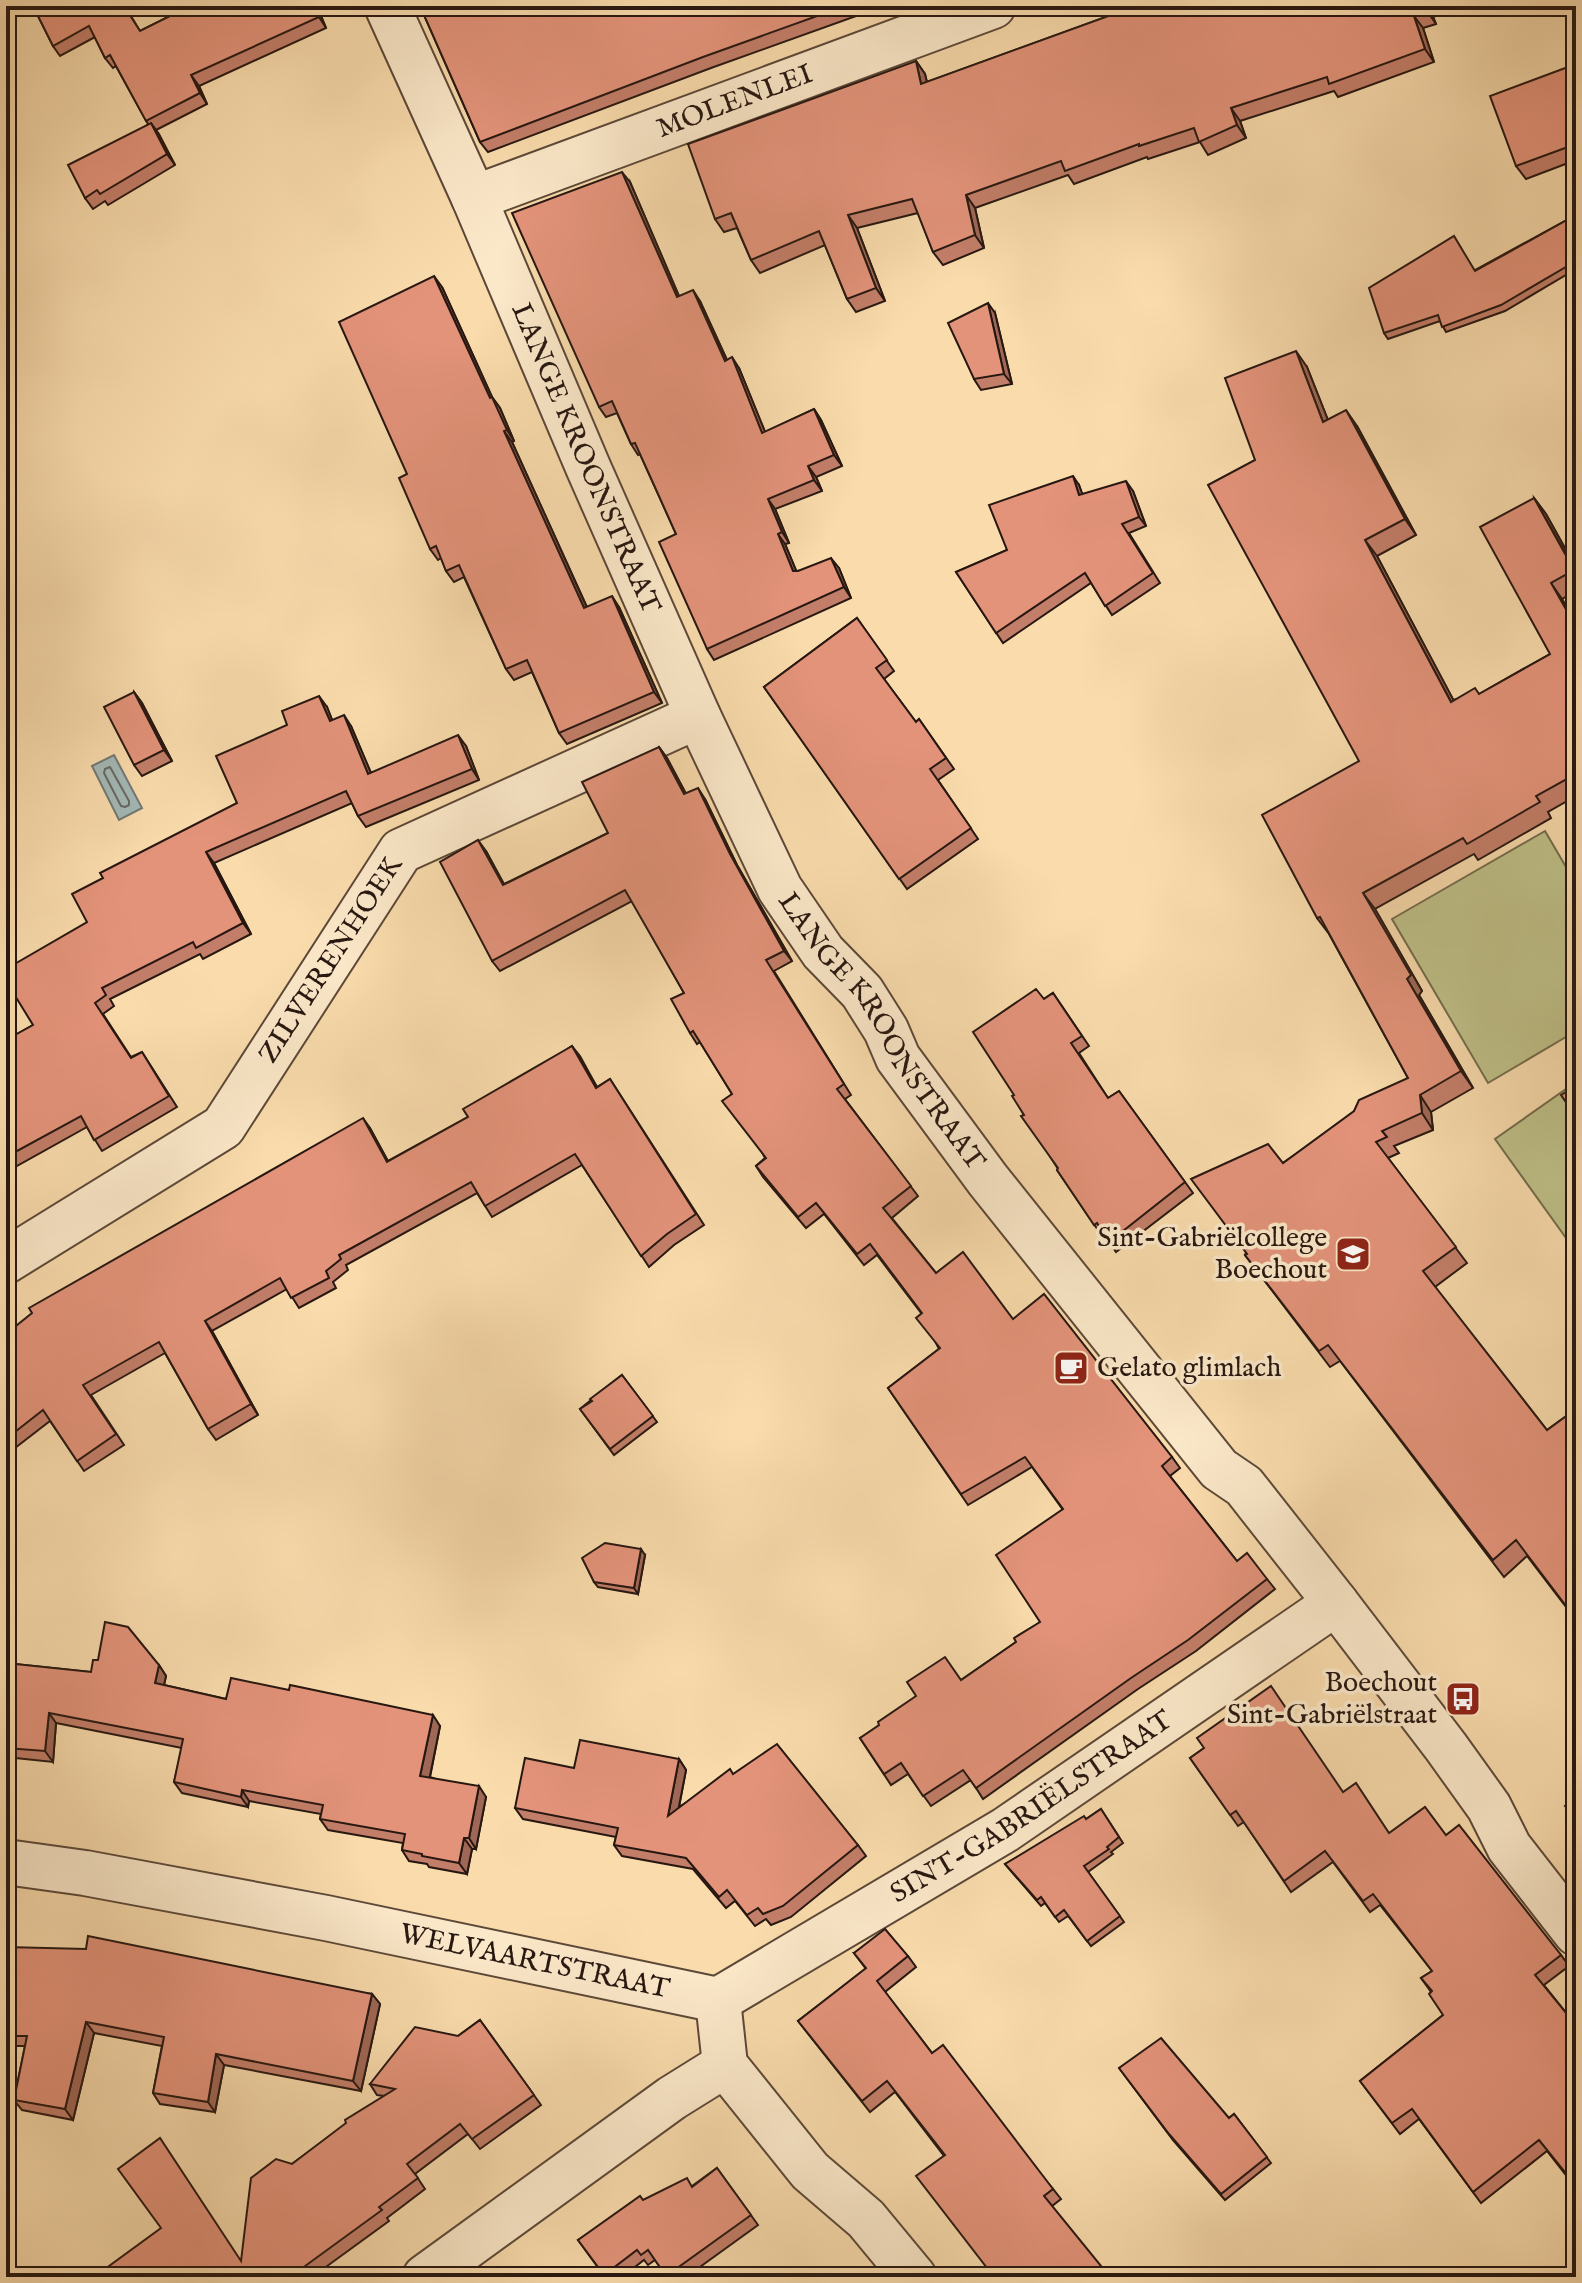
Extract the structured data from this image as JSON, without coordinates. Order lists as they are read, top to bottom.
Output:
{
  "streets": {
    "street": [
      "MOLENLEI",
      "LANGE KROONSTRAAT",
      "ZILVERENHOEK",
      "SINT-GABRIËLSTRAAT",
      "WELVAARTSTRAAT"
    ]
  },
  "crossings": [
    ["MOLENLEI", "LANGE KROONSTRAAT"],
    ["LANGE KROONSTRAAT", "ZILVERENHOEK"],
    ["LANGE KROONSTRAAT", "SINT-GABRIËLSTRAAT"],
    ["SINT-GABRIËLSTRAAT", "WELVAARTSTRAAT"]
  ],
  "places": {
    "school or university": ["Sint-Gabriëlcollege Boechout"],
    "cafe": ["Gelato glimlach"],
    "bus stop": ["Boechout Sint-Gabriëlstraat"]
  }
}
